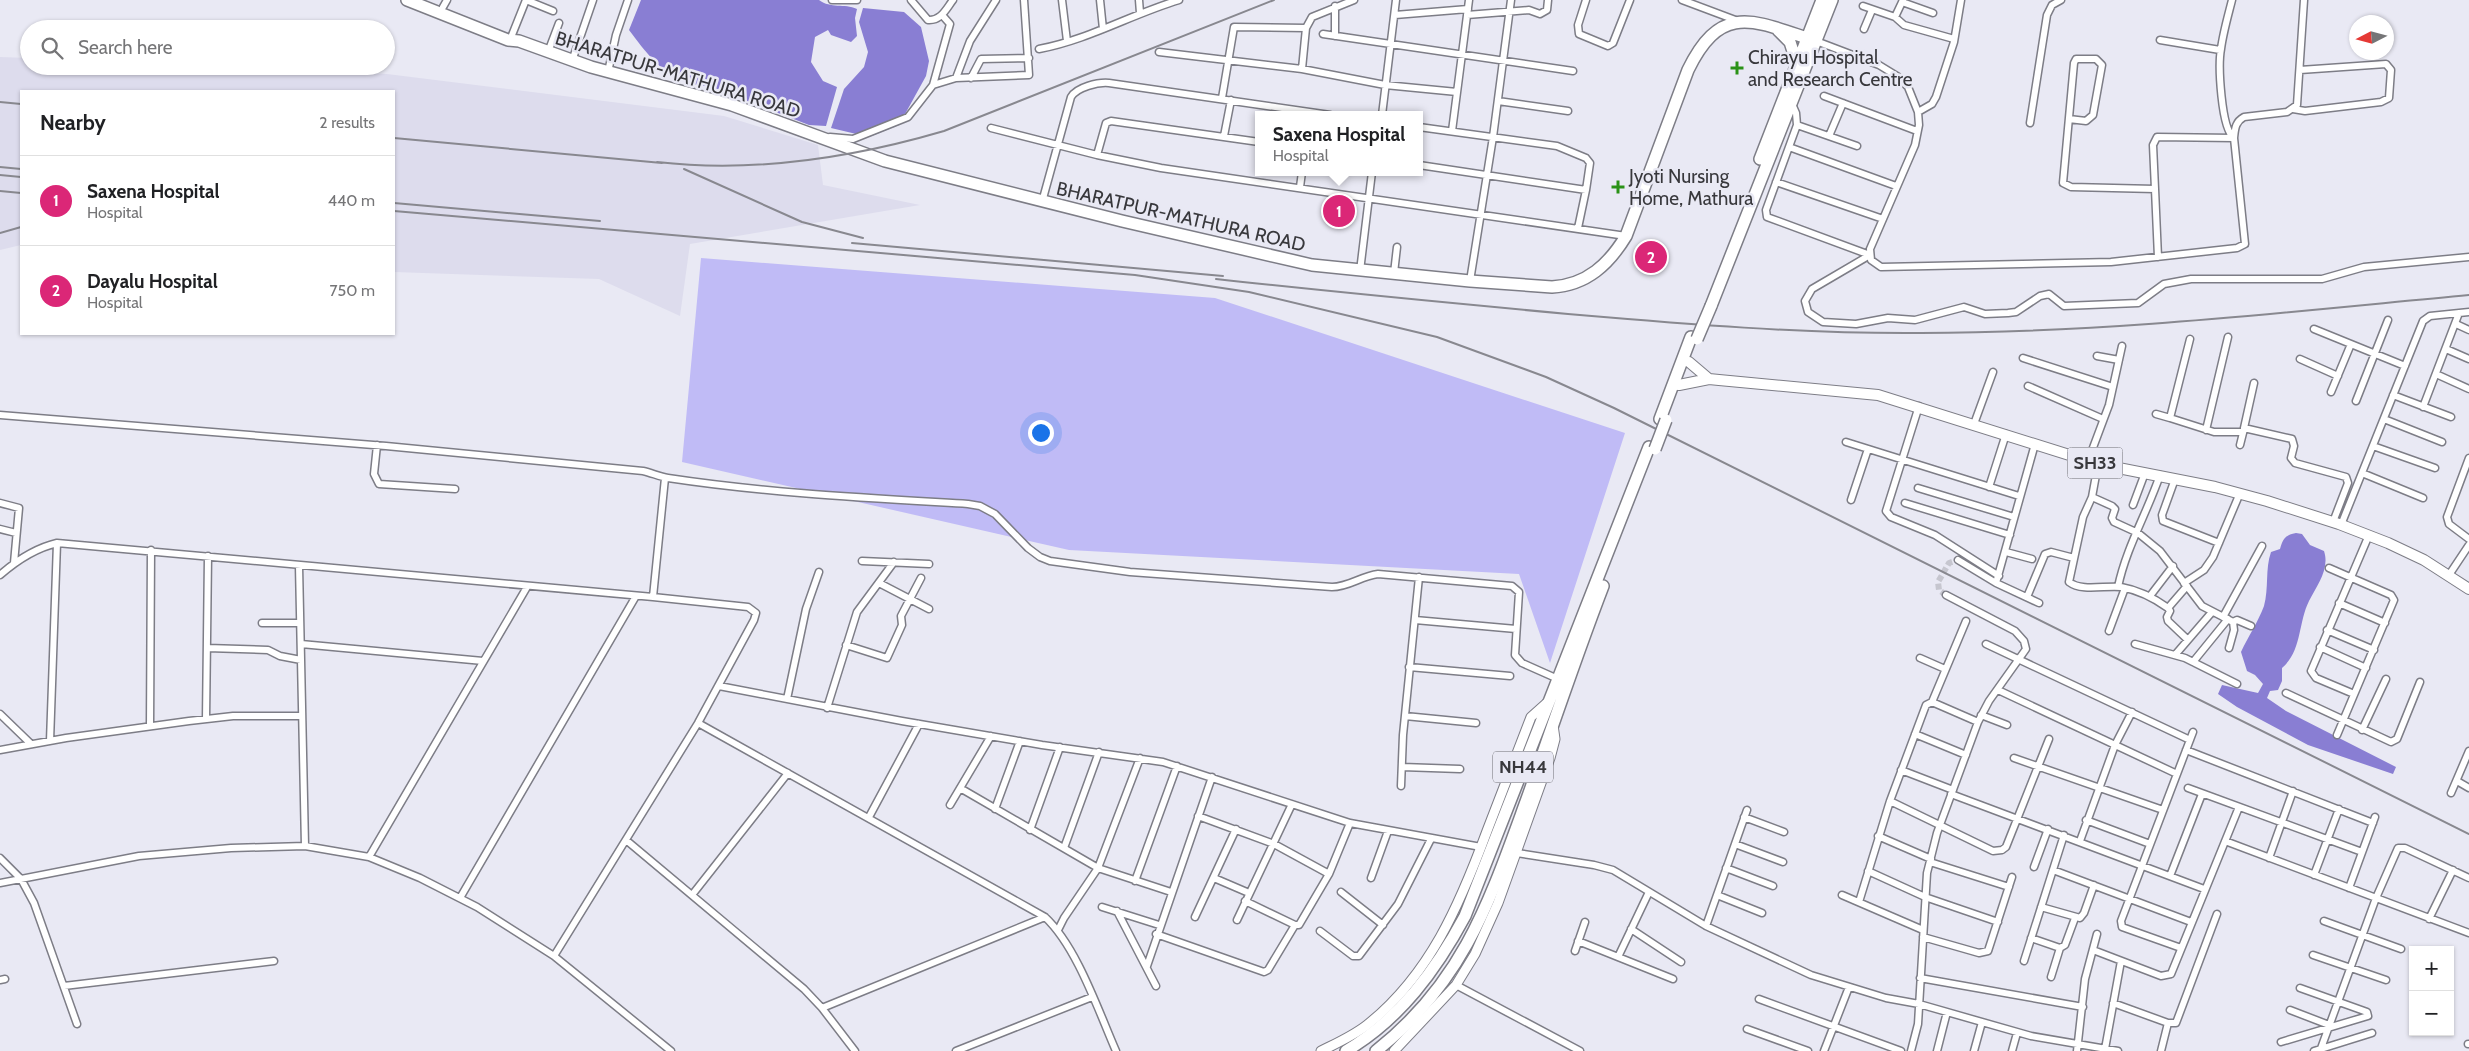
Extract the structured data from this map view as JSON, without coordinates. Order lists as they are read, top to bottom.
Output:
{
  "streets": {
    "highway": ["BHARATPUR-MATHURA ROAD", "NH44"],
    "main road": ["SH33"]
  },
  "crossings": [
    ["SH33", "NH44"]
  ],
  "places": {
    "health": ["Chirayu Hospital and Research Centre", "Jyoti Nursing Home, Mathura"]
  },
  "north": "left",
  "page": {
    "search": "Search here",
    "heading": ["Nearby", "2 results"],
    "popup": ["Saxena Hospital", "Hospital"],
    "list": [
      {
        "mark": "1",
        "name": "Saxena Hospital",
        "note": "Hospital",
        "value": "440 m"
      },
      {
        "mark": "2",
        "name": "Dayalu Hospital",
        "note": "Hospital",
        "value": "750 m"
      }
    ],
    "pins": ["1", "2"],
    "map_buttons": ["+", "−"]
  }
}
